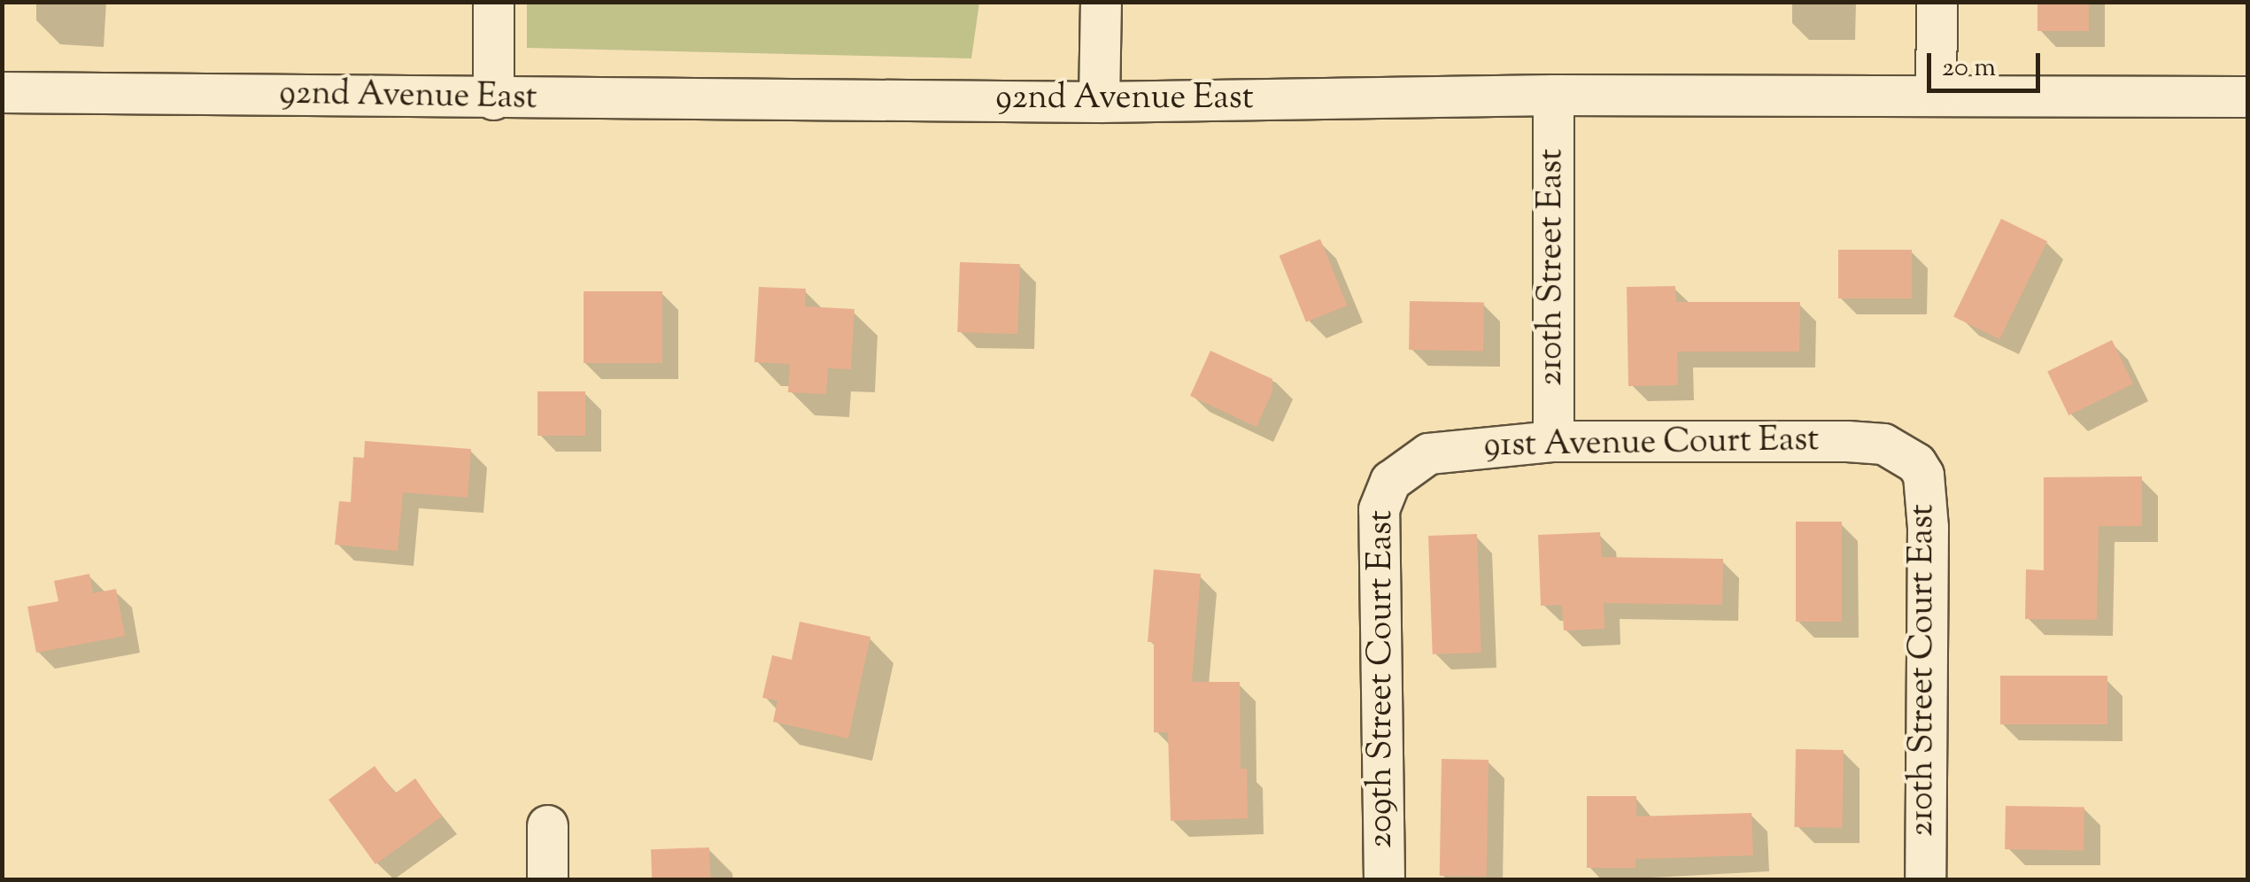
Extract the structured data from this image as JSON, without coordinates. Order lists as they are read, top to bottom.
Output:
{
  "streets": {
    "street": [
      "92nd Avenue East",
      "210th Street East",
      "91st Avenue Court East",
      "210th Street Court East",
      "209th Street Court East"
    ]
  },
  "crossings": [
    ["92nd Avenue East", "210th Street East"],
    ["210th Street East", "91st Avenue Court East"],
    ["91st Avenue Court East", "210th Street Court East"],
    ["91st Avenue Court East", "209th Street Court East"]
  ],
  "scale_bar": "20 m"
}
